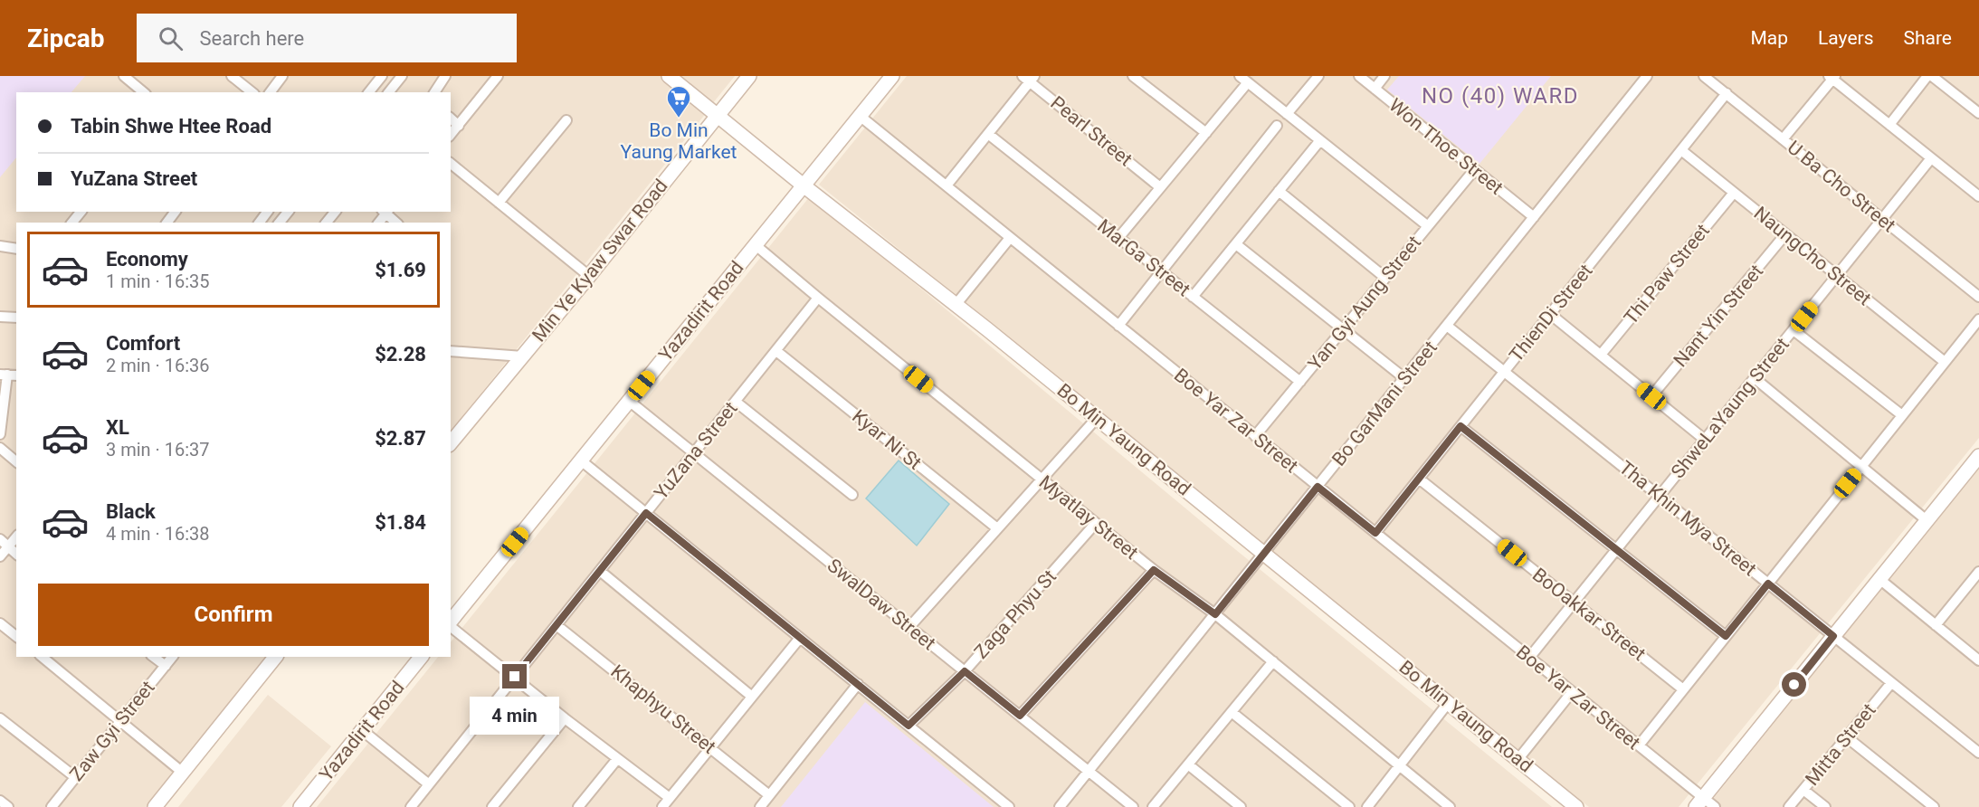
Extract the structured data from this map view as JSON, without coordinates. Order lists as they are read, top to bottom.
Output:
{
  "streets": {
    "street": [
      "Pearl Street",
      "Won Thoe Street",
      "U Ba Cho Street",
      "NaungCho Street",
      "MarGa Street",
      "Min Ye Kyaw Swar Road",
      "Thi Paw Street",
      "Yan Gyi Aung Street",
      "Yazadirit Road",
      "ThienDi Street",
      "Nant Yin Street",
      "Bo GarMani Street",
      "ShweLaYaung Street",
      "Boe Yar Zar Street",
      "Kyar Ni St",
      "Bo Min Yaung Road",
      "YuZana Street",
      "Myatlay Street",
      "Tha Khin Mya Street",
      "SwalDaw Street",
      "Zaga Phyu St",
      "BoOakkar Street",
      "Khaphyu Street",
      "Zaw Gyi Street",
      "Mitta Street"
    ]
  },
  "crossings": [
    ["Won Thoe Street", "Yan Gyi Aung Street"],
    ["Won Thoe Street", "Bo GarMani Street"],
    ["U Ba Cho Street", "ThienDi Street"],
    ["U Ba Cho Street", "ShweLaYaung Street"],
    ["NaungCho Street", "Thi Paw Street"],
    ["NaungCho Street", "ThienDi Street"],
    ["NaungCho Street", "Nant Yin Street"],
    ["NaungCho Street", "ShweLaYaung Street"],
    ["MarGa Street", "Yan Gyi Aung Street"],
    ["Min Ye Kyaw Swar Road", "Bo Min Yaung Road"],
    ["Yan Gyi Aung Street", "Boe Yar Zar Street"],
    ["Yazadirit Road", "Boe Yar Zar Street"],
    ["Yazadirit Road", "Bo Min Yaung Road"],
    ["Yazadirit Road", "Myatlay Street"],
    ["Yazadirit Road", "SwalDaw Street"],
    ["ThienDi Street", "Boe Yar Zar Street"],
    ["ThienDi Street", "Tha Khin Mya Street"],
    ["ThienDi Street", "BoOakkar Street"],
    ["Bo GarMani Street", "Boe Yar Zar Street"],
    ["Bo GarMani Street", "Bo Min Yaung Road"],
    ["Bo GarMani Street", "Myatlay Street"],
    ["Bo GarMani Street", "Tha Khin Mya Street"],
    ["Bo GarMani Street", "SwalDaw Street"],
    ["ShweLaYaung Street", "Boe Yar Zar Street"],
    ["ShweLaYaung Street", "Tha Khin Mya Street"],
    ["ShweLaYaung Street", "BoOakkar Street"],
    ["Kyar Ni St", "YuZana Street"],
    ["YuZana Street", "Myatlay Street"],
    ["YuZana Street", "SwalDaw Street"],
    ["YuZana Street", "Khaphyu Street"],
    ["Myatlay Street", "Zaga Phyu St"],
    ["Tha Khin Mya Street", "Mitta Street"],
    ["SwalDaw Street", "Zaga Phyu St"]
  ],
  "districts": ["NO (40) WARD"],
  "places": {
    "supermarket": ["Bo Min Yaung Market"]
  },
  "page": {
    "header": "Zipcab",
    "search": "Search here",
    "nav": ["Map", "Layers", "Share"],
    "banner": ["Tabin Shwe Htee Road", "YuZana Street"],
    "list": [
      {
        "name": "Economy",
        "note": "1 min · 16:35",
        "value": "$1.69"
      },
      {
        "name": "Comfort",
        "note": "2 min · 16:36",
        "value": "$2.28"
      },
      {
        "name": "XL",
        "note": "3 min · 16:37",
        "value": "$2.87"
      },
      {
        "name": "Black",
        "note": "4 min · 16:38",
        "value": "$1.84"
      }
    ],
    "buttons": "Confirm",
    "bubble": "4 min"
  }
}
